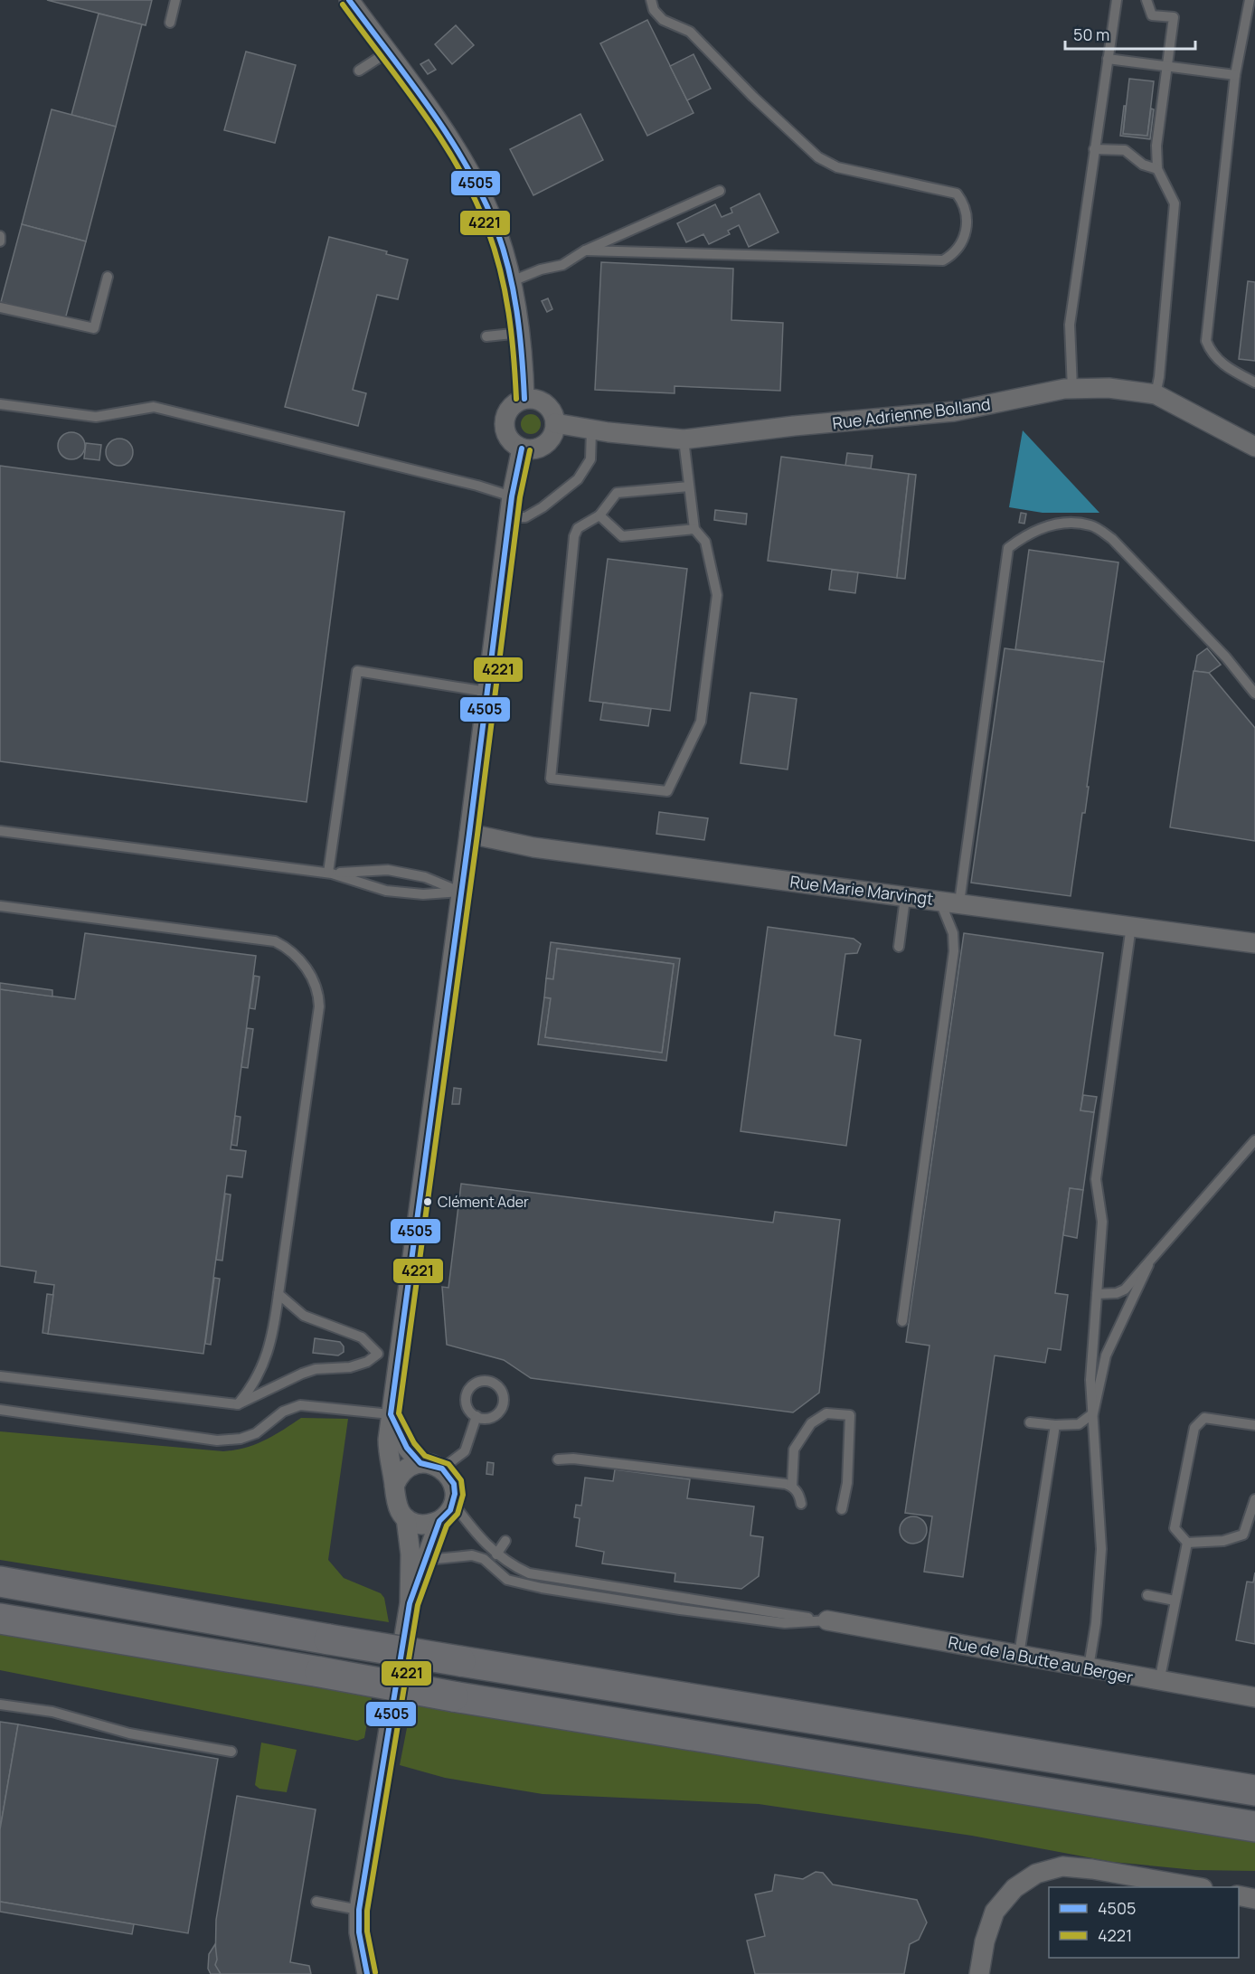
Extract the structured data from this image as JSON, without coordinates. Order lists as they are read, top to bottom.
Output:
{
  "streets": {
    "street": ["Rue Adrienne Bolland", "Rue Marie Marvingt", "Rue de la Butte au Berger"]
  },
  "places": ["Clément Ader"],
  "lines": ["transit line 4505", "transit line 4221"],
  "legend": ["4505", "4221"],
  "scale_bar": "50 m"
}
